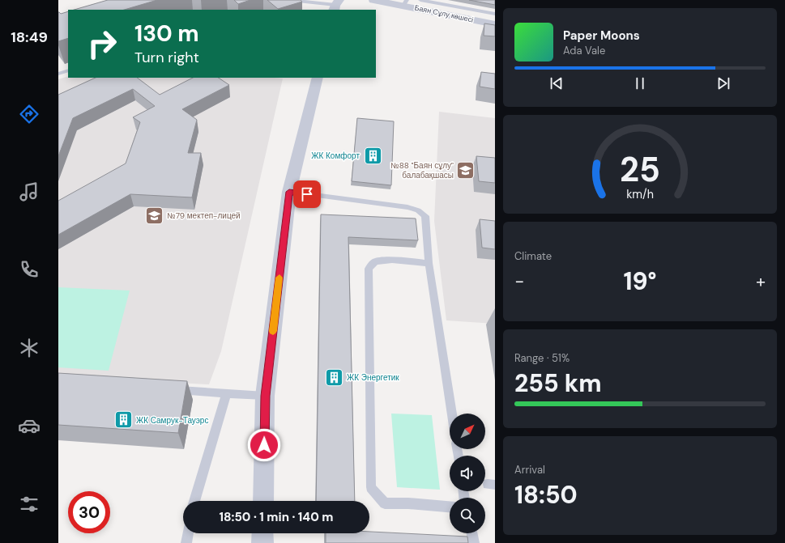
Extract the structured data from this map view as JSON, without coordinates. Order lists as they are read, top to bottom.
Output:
{
  "streets": {
    "street": ["Баян Сұлу көшесі"]
  },
  "places": {
    "building": ["ЖК Комфорт", "ЖК Энергетик", "ЖК Самрук-Тауэрс"],
    "school or university": ["№88 \"Баян сұлу\" балабақшасы", "№79 мектеп-лицей"]
  },
  "north": "top right",
  "page": {
    "tabs": "18:49",
    "turn": ["130 m", "Turn right"],
    "song": ["Paper Moons", "Ada Vale"],
    "tile": [
      "Climate",
      ["Range · 51%", "255 km"],
      ["Arrival", "18:50"]
    ],
    "heat": ["−", "19°", "+"],
    "limit": "30",
    "trip": "18:50 · 1 min · 140 m",
    "gauge": ["25", "km/h"]
  }
}
